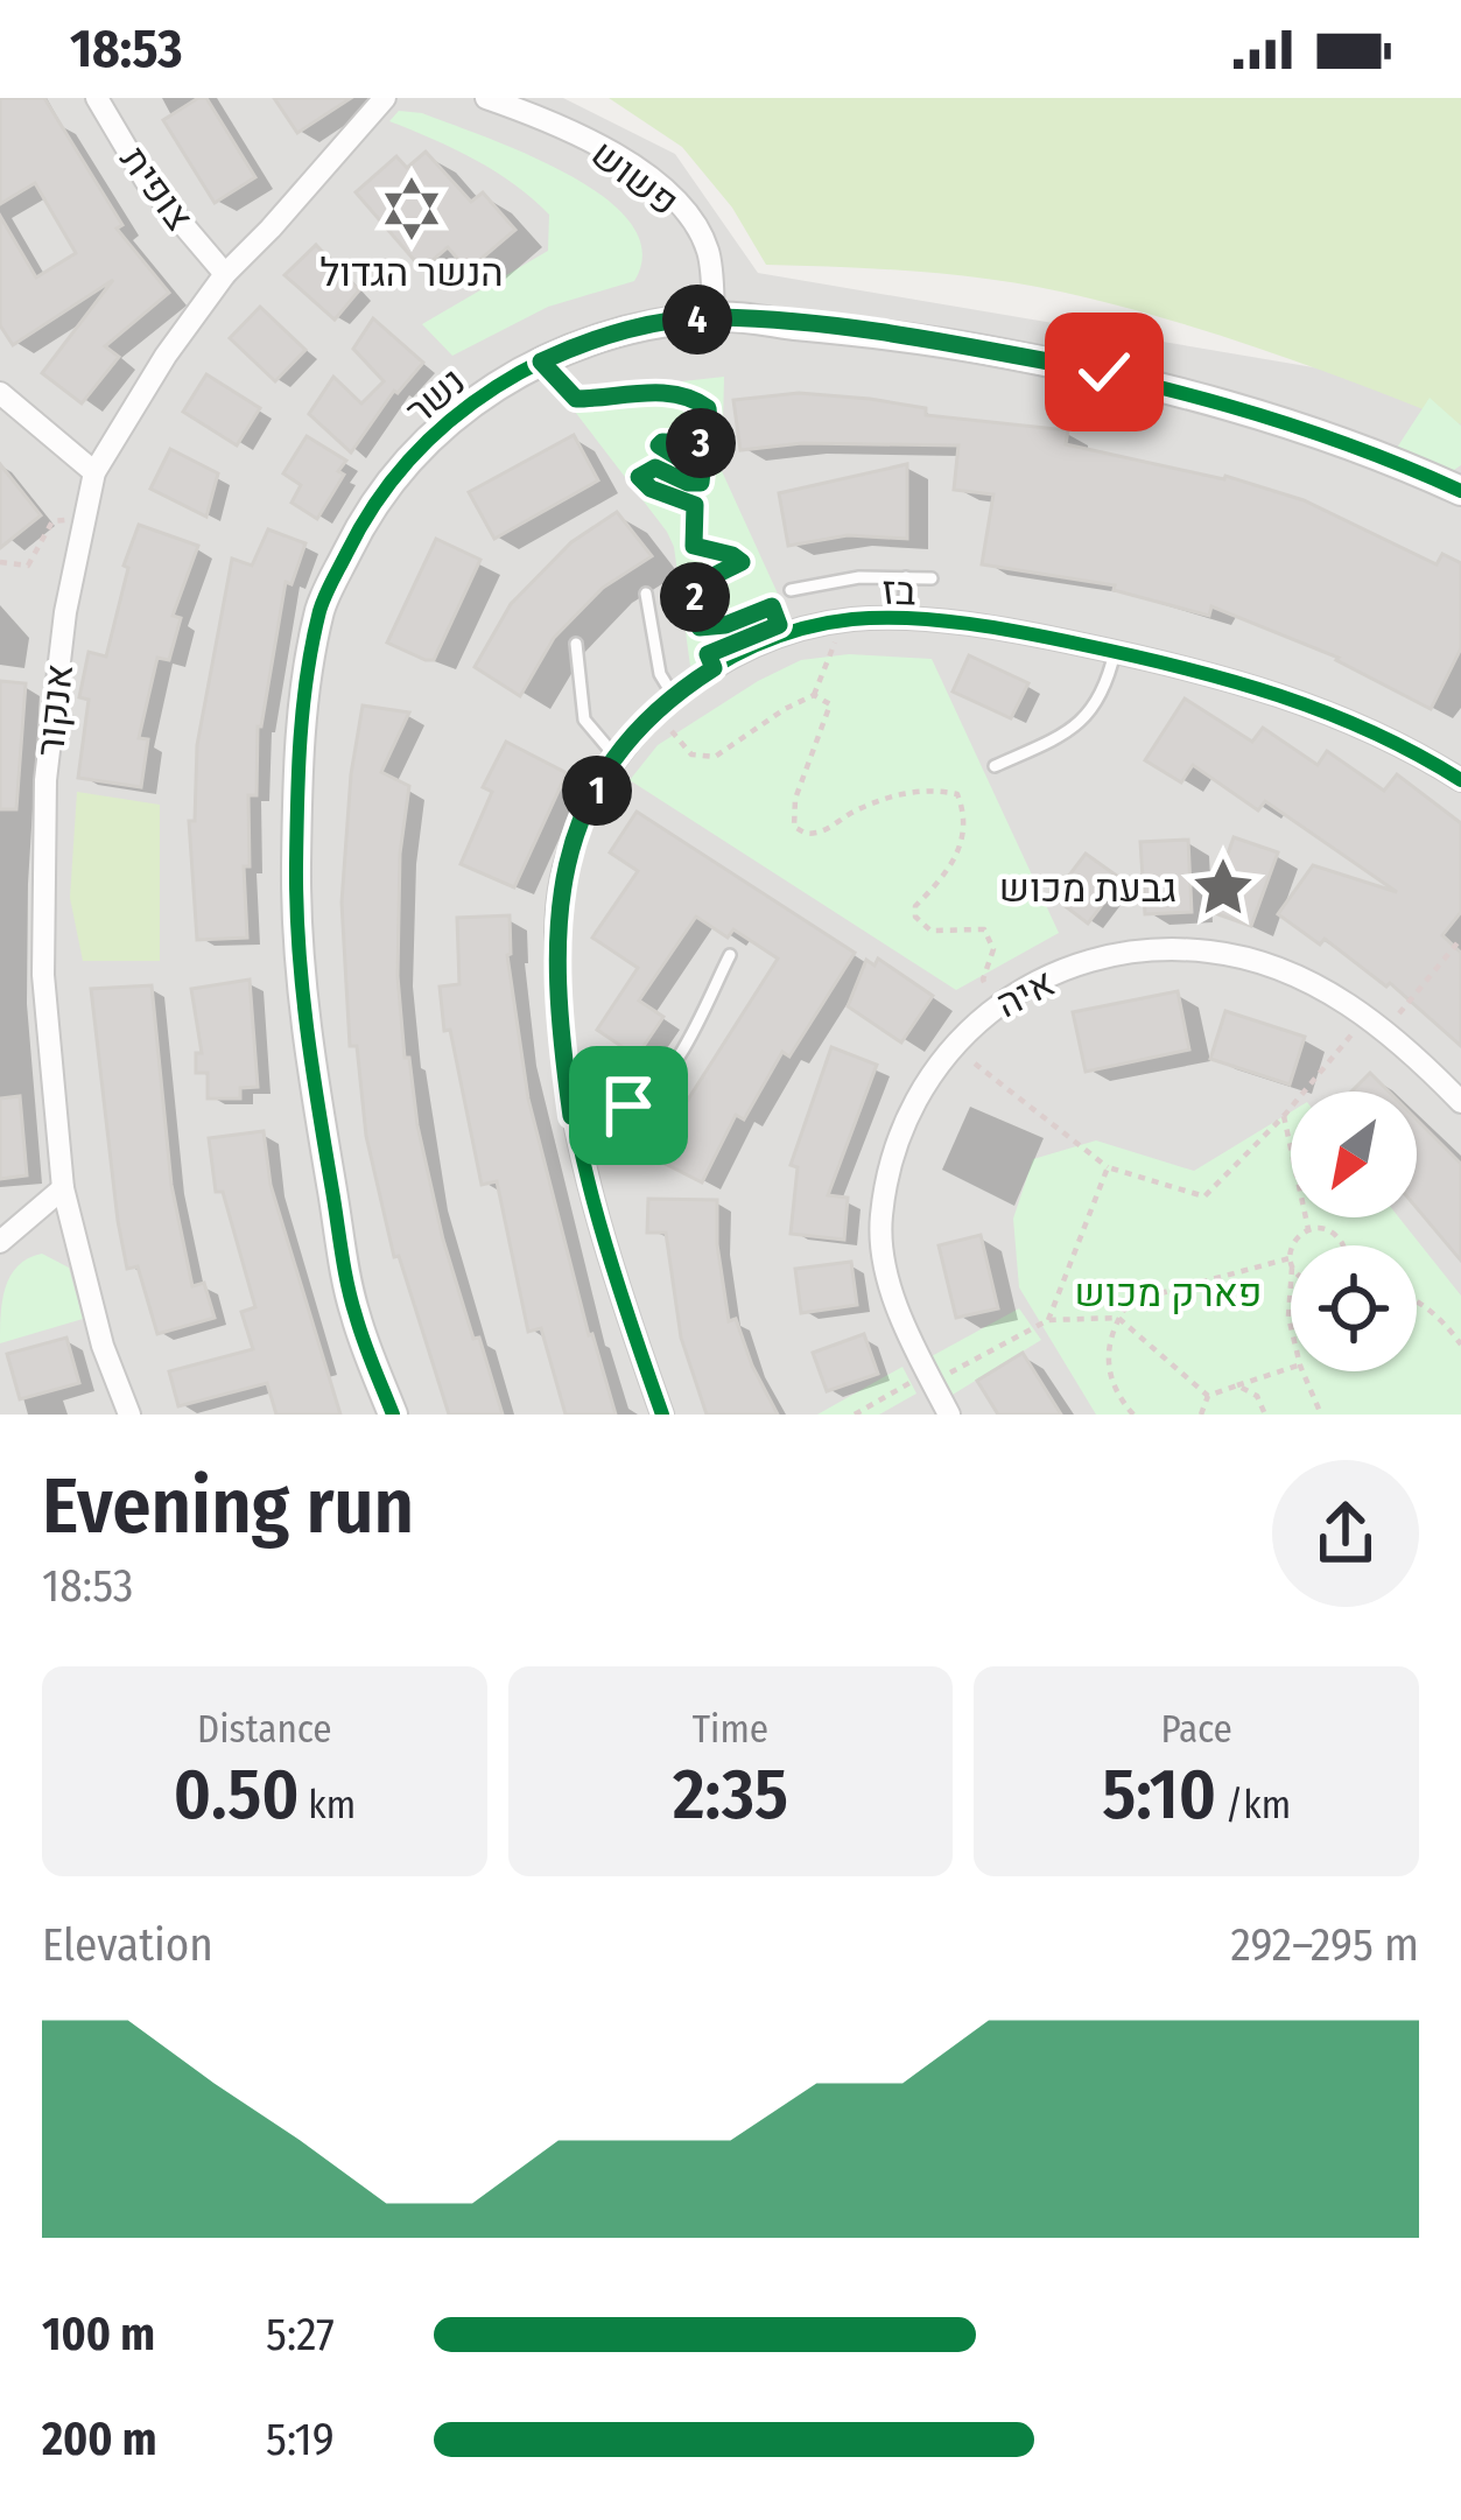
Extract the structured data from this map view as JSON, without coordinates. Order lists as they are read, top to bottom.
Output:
{
  "streets": {
    "street": [
      "פשוש",
      "צופית",
      "נשר",
      "בז",
      "אנקור",
      "איה"
    ]
  },
  "crossings": [
    ["פשוש", "נשר"],
    ["צופית", "אנקור"]
  ],
  "parks": ["פארק מכוש"],
  "places": {
    "synagogue": ["הנשר הגדול"],
    "place": ["גבעת מכוש"]
  },
  "north": "bottom left",
  "page": {
    "status": "18:53",
    "pins": [
      "4",
      "3",
      "2",
      "1"
    ],
    "heading": ["Evening run", "18:53"],
    "stats": [
      ["Distance", "0.50 km"],
      ["Time", "2:35"],
      ["Pace", "5:10 /km"]
    ],
    "chart": ["Elevation", "292–295 m"],
    "list": [
      {
        "name": "100 m",
        "note": "5:27"
      },
      {
        "name": "200 m",
        "note": "5:19"
      }
    ]
  }
}
